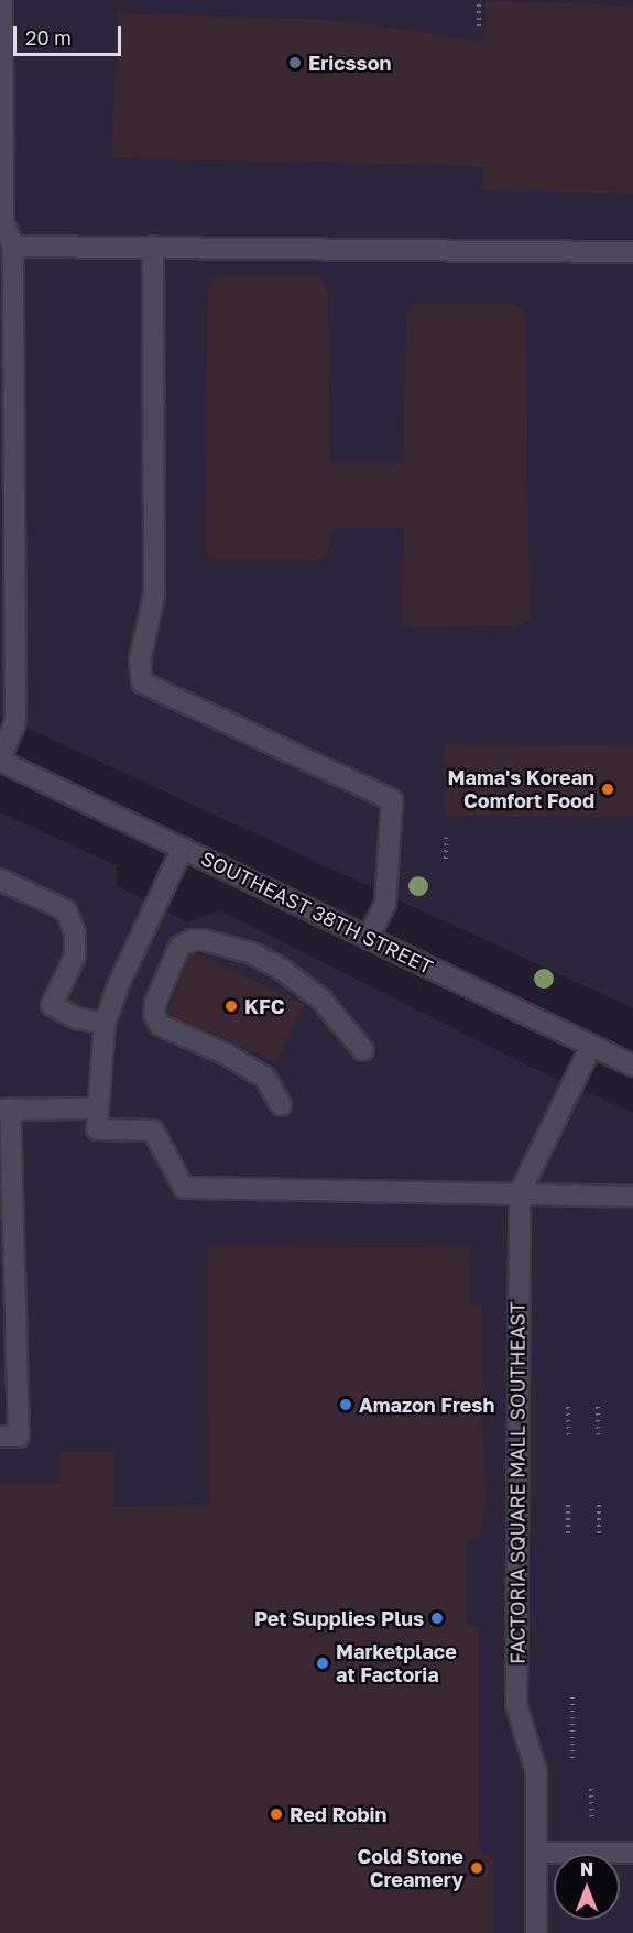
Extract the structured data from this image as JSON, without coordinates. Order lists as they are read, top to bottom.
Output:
{
  "streets": {
    "street": ["SOUTHEAST 38TH STREET", "FACTORIA SQUARE MALL SOUTHEAST"]
  },
  "crossings": [
    ["SOUTHEAST 38TH STREET", "FACTORIA SQUARE MALL SOUTHEAST"]
  ],
  "places": [
    "Ericsson",
    "Mama's Korean Comfort Food",
    "KFC",
    "Amazon Fresh",
    "Pet Supplies Plus",
    "Marketplace at Factoria",
    "Red Robin",
    "Cold Stone Creamery"
  ],
  "scale_bar": "20 m",
  "north": "top"
}
